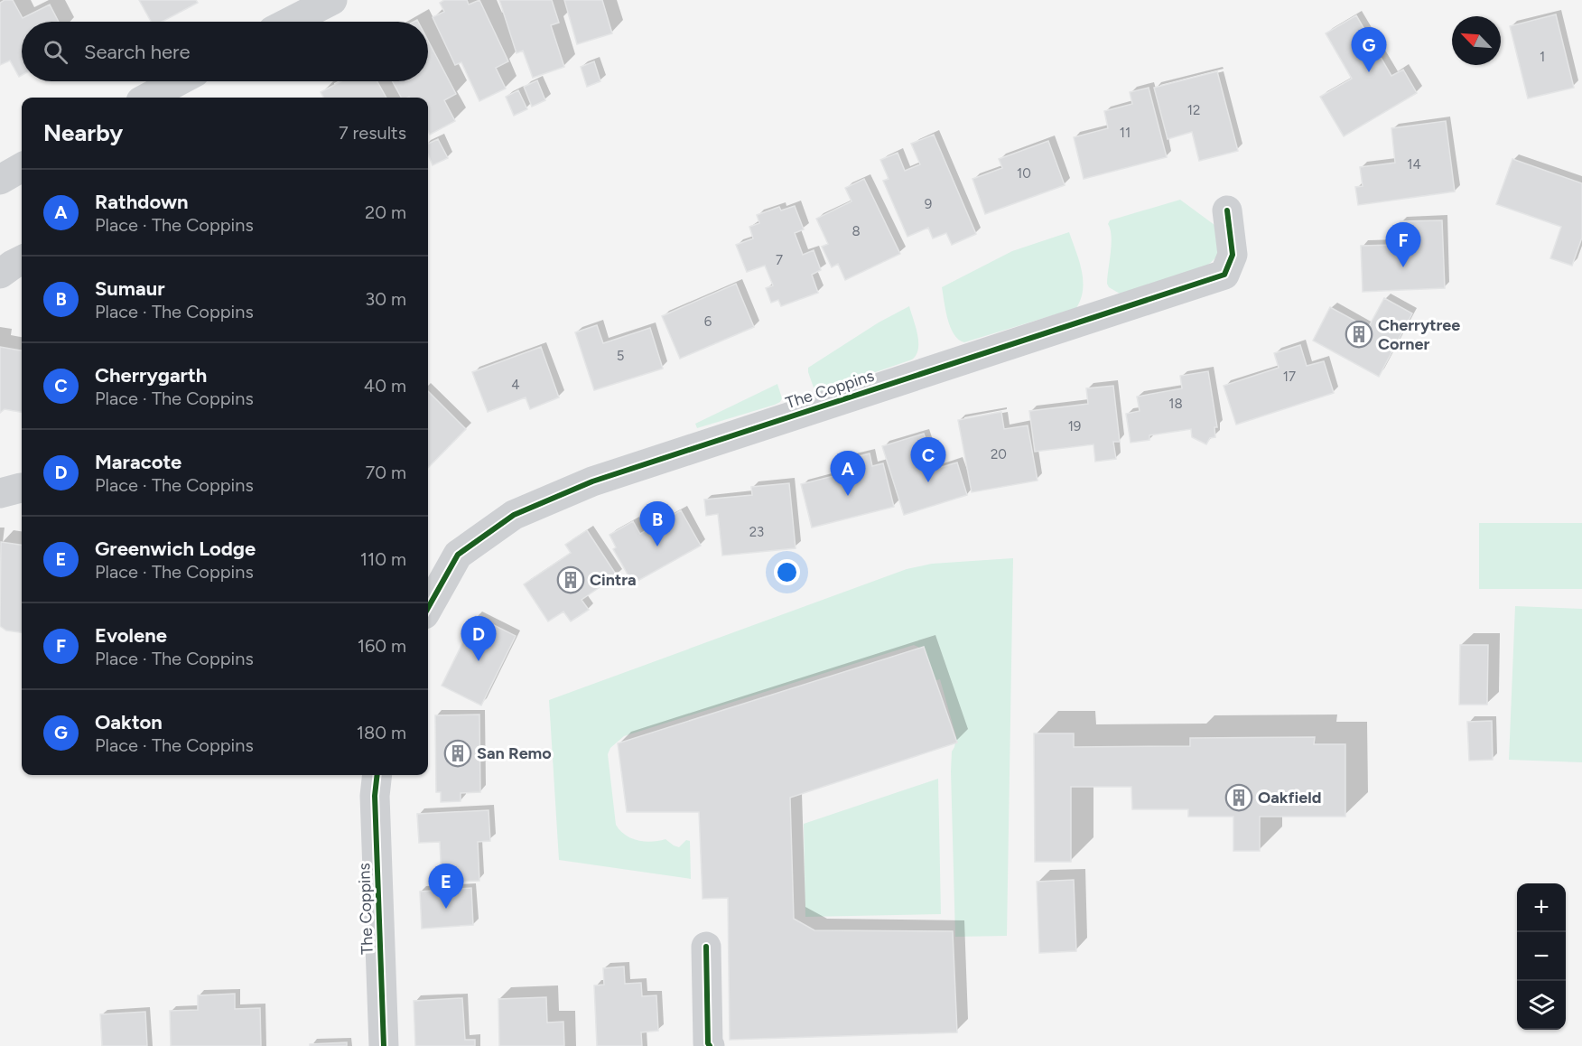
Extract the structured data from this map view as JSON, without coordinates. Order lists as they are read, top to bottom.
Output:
{
  "streets": {
    "street": ["The Coppins"]
  },
  "places": {
    "building": [
      "Cherrytree Corner",
      "Cintra",
      "San Remo",
      "Oakfield"
    ]
  },
  "house_numbers": [
    "1",
    "12",
    "11",
    "14",
    "10",
    "9",
    "8",
    "7",
    "6",
    "5",
    "17",
    "4",
    "18",
    "19",
    "20",
    "23"
  ],
  "north": "top left",
  "page": {
    "search": "Search here",
    "pins": [
      "G",
      "F",
      "C",
      "A",
      "B",
      "D",
      "E"
    ],
    "heading": ["Nearby", "7 results"],
    "list": [
      {
        "mark": "A",
        "name": "Rathdown",
        "note": "Place · The Coppins",
        "value": "20 m"
      },
      {
        "mark": "B",
        "name": "Sumaur",
        "note": "Place · The Coppins",
        "value": "30 m"
      },
      {
        "mark": "C",
        "name": "Cherrygarth",
        "note": "Place · The Coppins",
        "value": "40 m"
      },
      {
        "mark": "D",
        "name": "Maracote",
        "note": "Place · The Coppins",
        "value": "70 m"
      },
      {
        "mark": "E",
        "name": "Greenwich Lodge",
        "note": "Place · The Coppins",
        "value": "110 m"
      },
      {
        "mark": "F",
        "name": "Evolene",
        "note": "Place · The Coppins",
        "value": "160 m"
      },
      {
        "mark": "G",
        "name": "Oakton",
        "note": "Place · The Coppins",
        "value": "180 m"
      }
    ],
    "map_buttons": ["+", "−"]
  }
}
